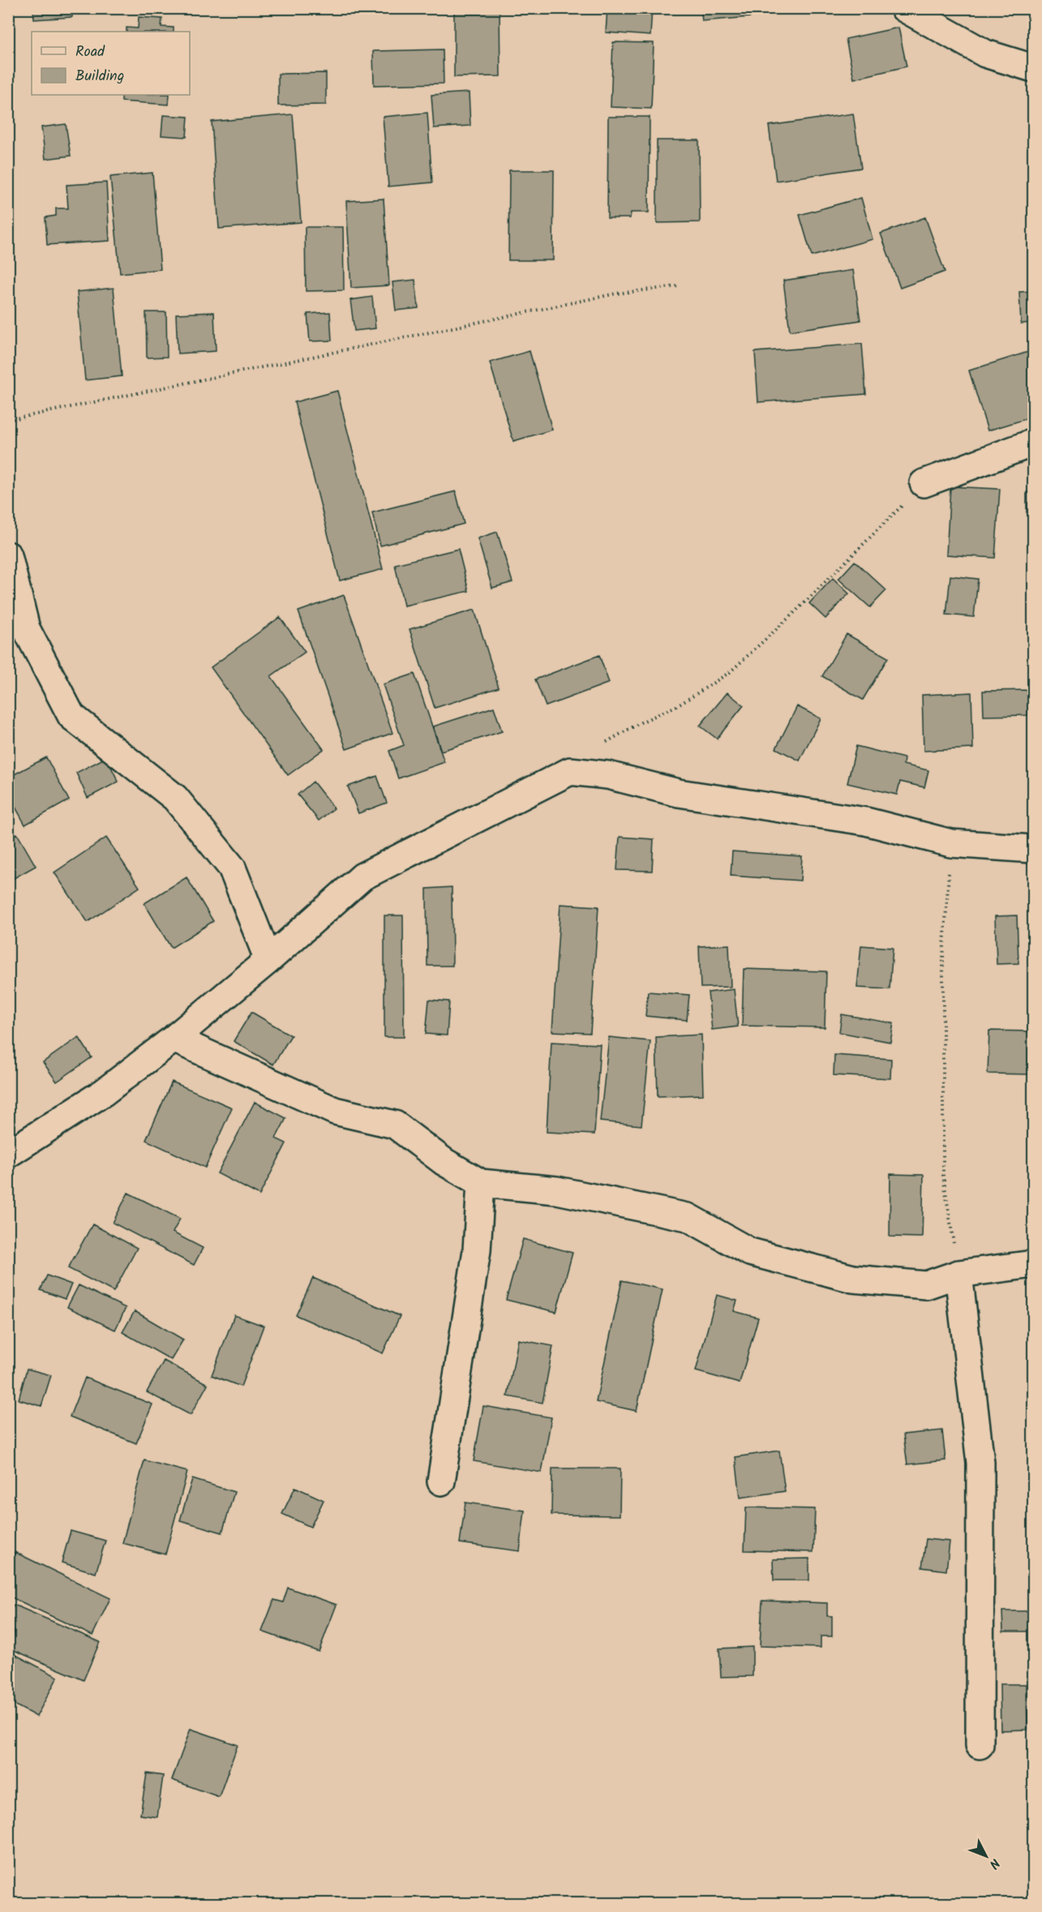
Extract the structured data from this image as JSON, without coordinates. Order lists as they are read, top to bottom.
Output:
{
  "legend": ["Road", "Building"],
  "north": "bottom right"
}
